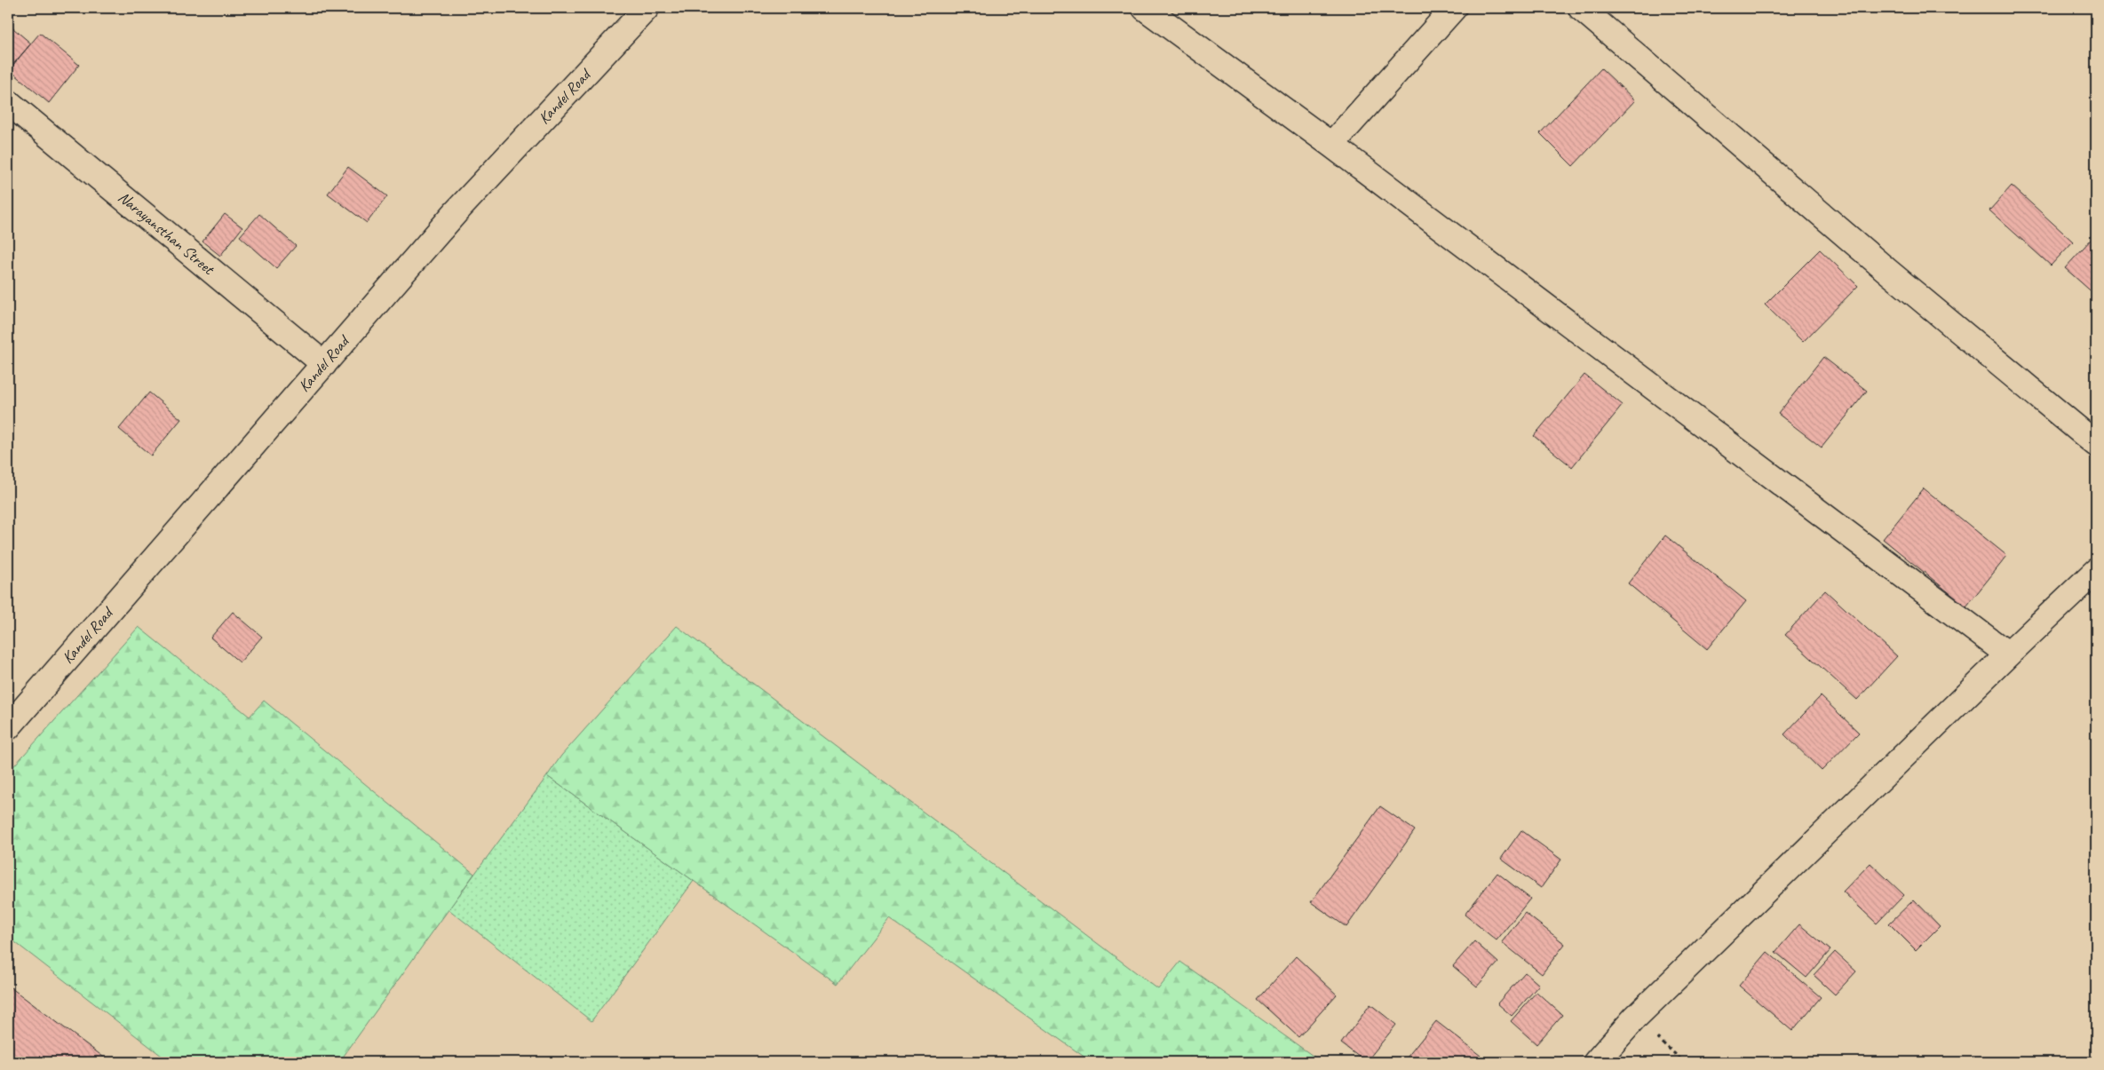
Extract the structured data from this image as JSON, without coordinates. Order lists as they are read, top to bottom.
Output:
{
  "streets": {
    "street": ["Kandel Road", "Narayansthan Street"]
  },
  "crossings": [
    ["Kandel Road", "Narayansthan Street"]
  ]
}
